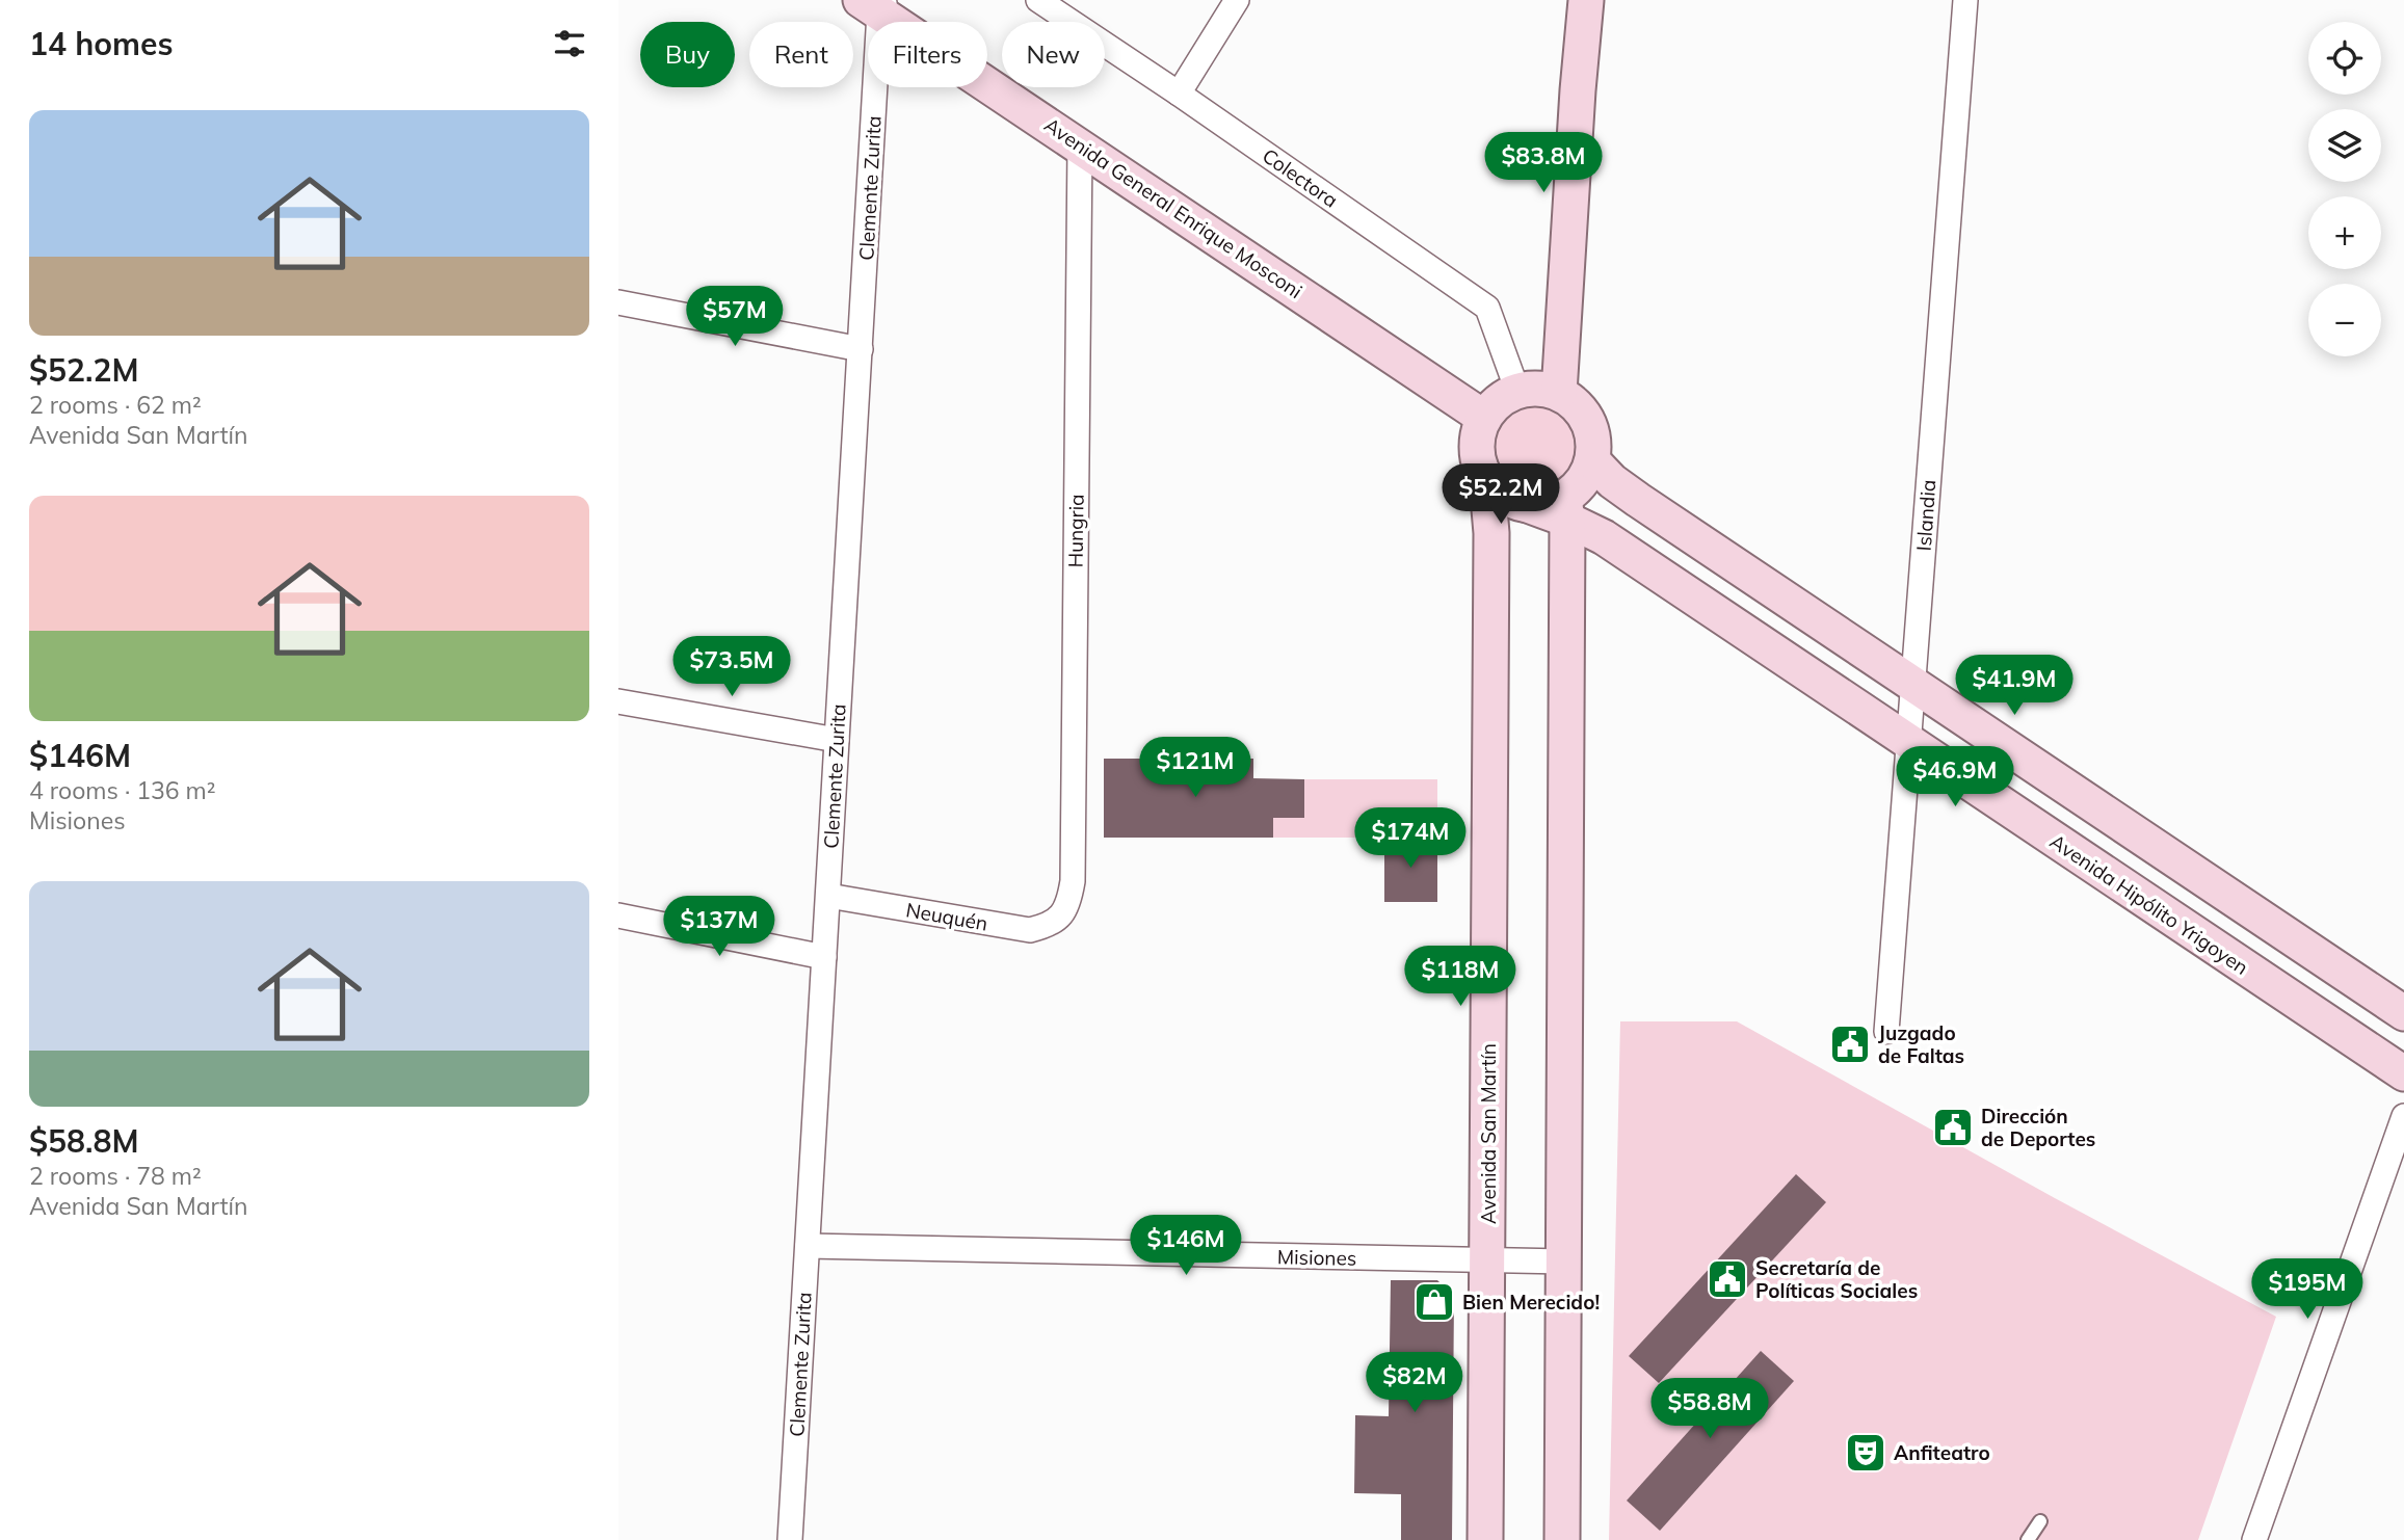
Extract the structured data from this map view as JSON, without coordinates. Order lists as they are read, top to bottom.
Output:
{
  "streets": {
    "main road": ["Avenida General Enrique Mosconi", "Avenida Hipólito Yrigoyen", "Avenida San Martín"],
    "street": [
      "Colectora",
      "Clemente Zurita",
      "Islandia",
      "Hungria",
      "Neuquén",
      "Misiones"
    ]
  },
  "crossings": [
    ["Colectora", "Avenida General Enrique Mosconi"],
    ["Colectora", "Avenida Hipólito Yrigoyen"],
    ["Colectora", "Avenida San Martín"],
    ["Clemente Zurita", "Avenida General Enrique Mosconi"],
    ["Clemente Zurita", "Neuquén"],
    ["Clemente Zurita", "Misiones"],
    ["Avenida General Enrique Mosconi", "Hungria"],
    ["Avenida General Enrique Mosconi", "Avenida Hipólito Yrigoyen"],
    ["Avenida General Enrique Mosconi", "Avenida San Martín"],
    ["Islandia", "Avenida Hipólito Yrigoyen"],
    ["Hungria", "Neuquén"],
    ["Avenida Hipólito Yrigoyen", "Avenida San Martín"],
    ["Avenida San Martín", "Misiones"]
  ],
  "places": {
    "public building": ["Juzgado de Faltas", "Dirección de Deportes", "Secretaría de Políticas Sociales"],
    "shop": ["Bien Merecido!"],
    "theatre": ["Anfiteatro"]
  },
  "page": {
    "heading": "14 homes",
    "map_buttons": ["+", "−"],
    "chip": [
      "Buy",
      "Rent",
      "Filters",
      "New"
    ],
    "list": [
      {
        "name": "$52.2M",
        "note": "2 rooms · 62 m² · Avenida San Martín"
      },
      {
        "name": "$146M",
        "note": "4 rooms · 136 m² · Misiones"
      },
      {
        "name": "$58.8M",
        "note": "2 rooms · 78 m² · Avenida San Martín"
      }
    ],
    "price": [
      "$83.8M",
      "$57M",
      "$52.2M",
      "$73.5M",
      "$41.9M",
      "$121M",
      "$46.9M",
      "$174M",
      "$137M",
      "$118M",
      "$146M",
      "$195M",
      "$82M",
      "$58.8M"
    ]
  }
}
